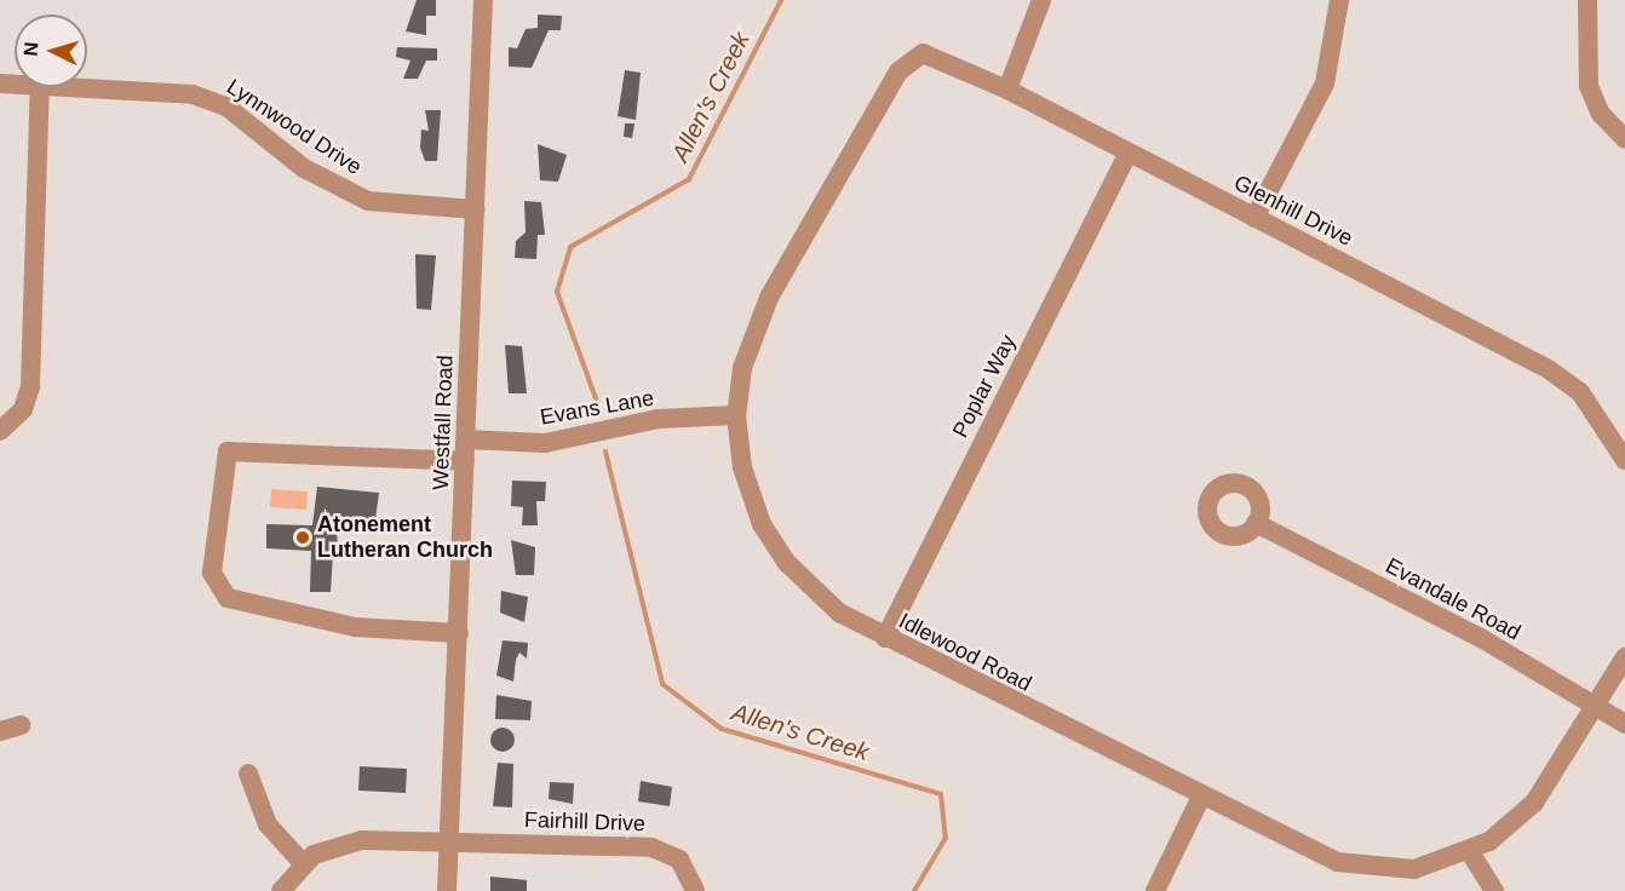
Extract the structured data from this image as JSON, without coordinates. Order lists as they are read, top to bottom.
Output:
{
  "streets": {
    "street": [
      "Lynnwood Drive",
      "Glenhill Drive",
      "Poplar Way",
      "Evans Lane",
      "Westfall Road",
      "Evandale Road",
      "Idlewood Road",
      "Fairhill Drive"
    ]
  },
  "crossings": [
    ["Lynnwood Drive", "Westfall Road"],
    ["Glenhill Drive", "Poplar Way"],
    ["Glenhill Drive", "Idlewood Road"],
    ["Poplar Way", "Idlewood Road"],
    ["Evans Lane", "Westfall Road"],
    ["Evans Lane", "Idlewood Road"],
    ["Westfall Road", "Fairhill Drive"],
    ["Evandale Road", "Idlewood Road"]
  ],
  "water": ["Allen's Creek"],
  "places": ["Atonement Lutheran Church"],
  "north": "left"
}
